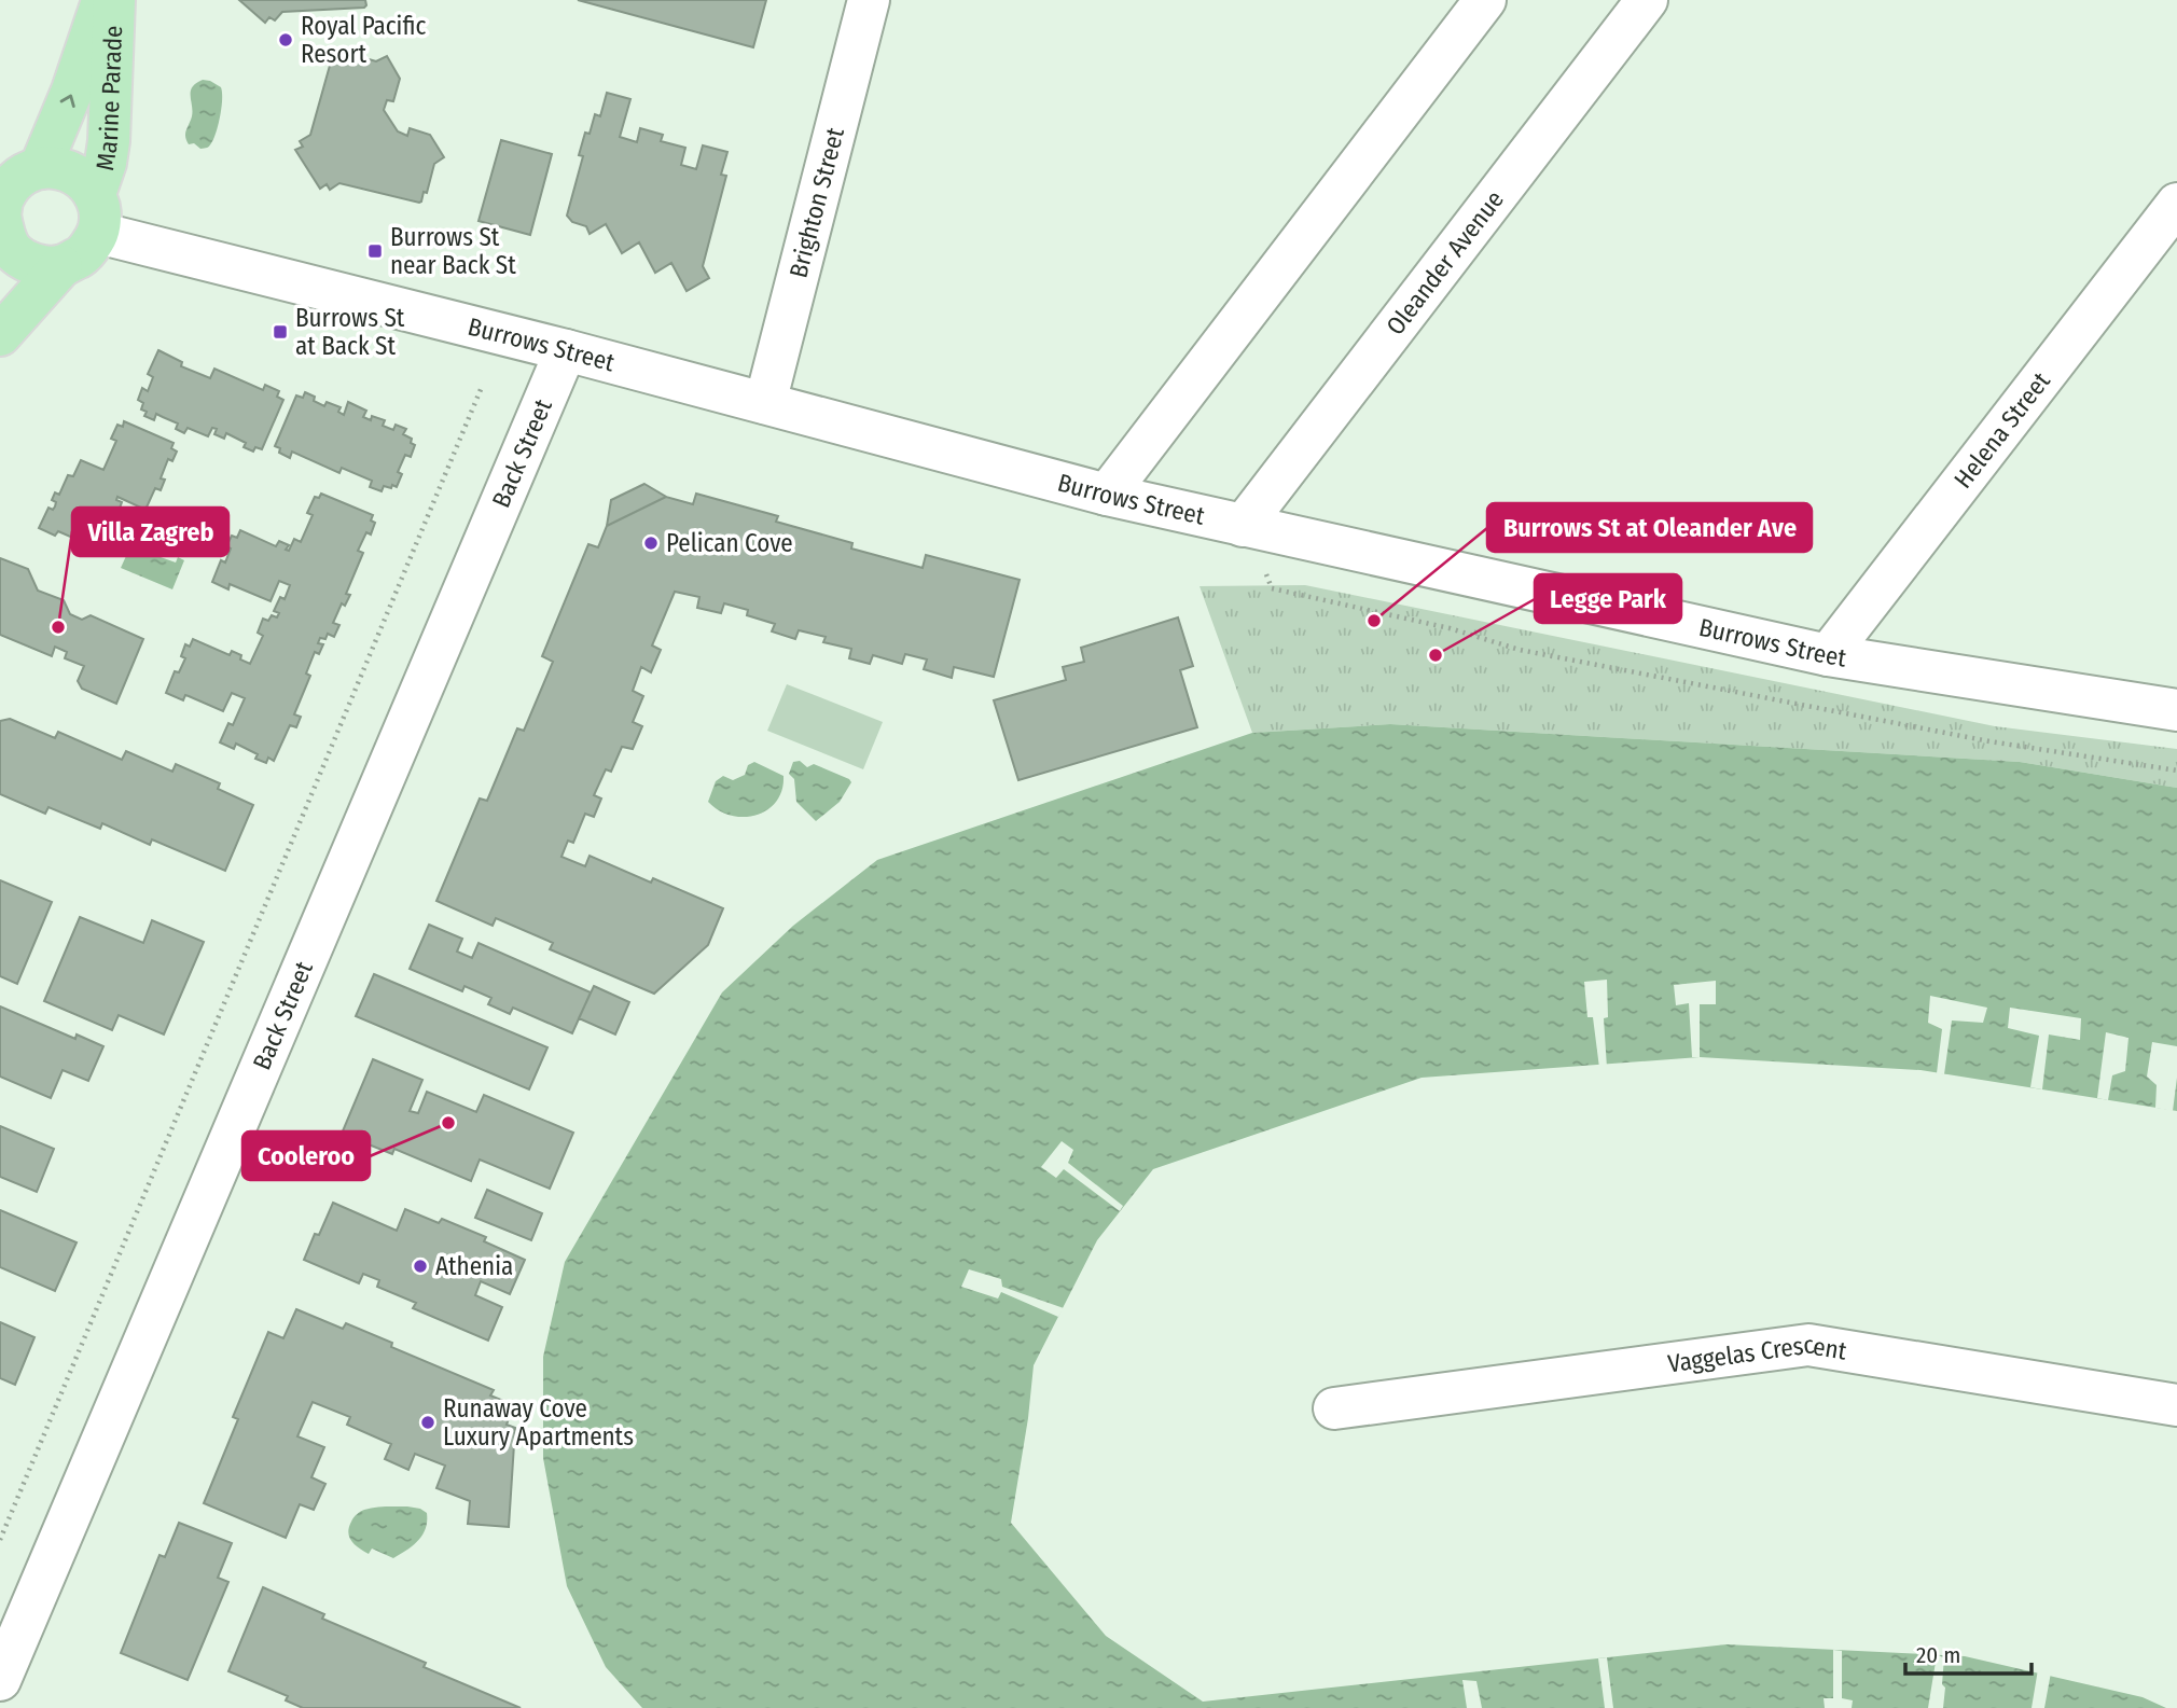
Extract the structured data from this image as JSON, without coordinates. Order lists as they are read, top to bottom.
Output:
{
  "streets": {
    "main road": ["Marine Parade"],
    "street": [
      "Brighton Street",
      "Oleander Avenue",
      "Burrows Street",
      "Helena Street",
      "Back Street",
      "Vaggelas Crescent"
    ]
  },
  "crossings": [
    ["Marine Parade", "Burrows Street"],
    ["Brighton Street", "Burrows Street"],
    ["Oleander Avenue", "Burrows Street"],
    ["Burrows Street", "Helena Street"],
    ["Burrows Street", "Back Street"]
  ],
  "places": {
    "other": [
      "Royal Pacific Resort",
      "Pelican Cove",
      "Burrows St at Oleander Ave",
      "Villa Zagreb",
      "Legge Park",
      "Cooleroo",
      "Athenia",
      "Runaway Cove Luxury Apartments"
    ],
    "transit": ["Burrows St near Back St", "Burrows St at Back St"]
  },
  "scale_bar": "20 m"
}
